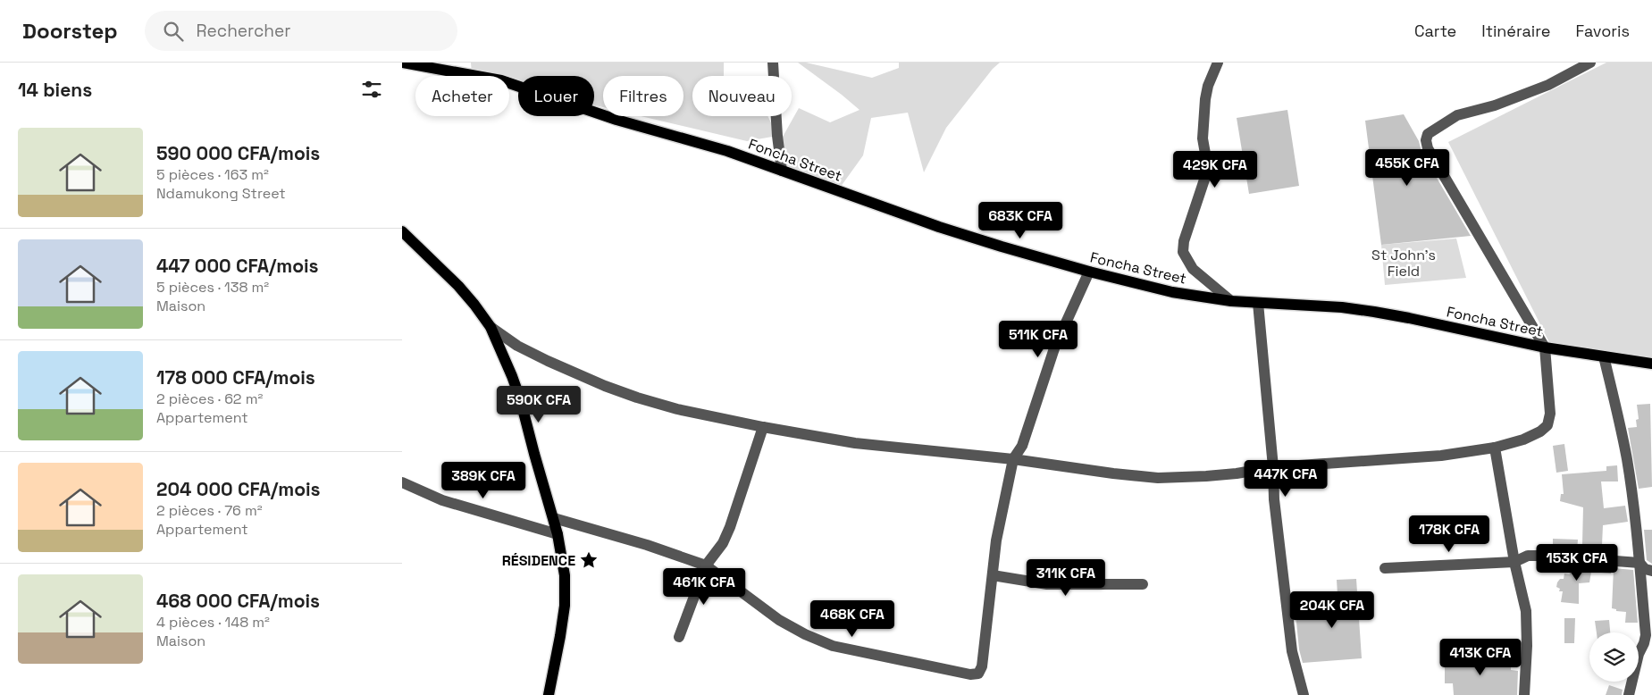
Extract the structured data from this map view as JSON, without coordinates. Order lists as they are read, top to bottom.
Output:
{
  "streets": {
    "main road": ["Foncha Street"]
  },
  "parks": ["St John's Field"],
  "places": {
    "place": ["RÉSIDENCE"]
  },
  "page": {
    "header": "Doorstep",
    "search": "Rechercher",
    "nav": ["Carte", "Itinéraire", "Favoris"],
    "heading": "14 biens",
    "chip": [
      "Acheter",
      "Louer",
      "Filtres",
      "Nouveau"
    ],
    "list": [
      {
        "name": "590 000 CFA/mois",
        "note": "5 pièces · 163 m² · Ndamukong Street"
      },
      {
        "name": "447 000 CFA/mois",
        "note": "5 pièces · 138 m² · Maison"
      },
      {
        "name": "178 000 CFA/mois",
        "note": "2 pièces · 62 m² · Appartement"
      },
      {
        "name": "204 000 CFA/mois",
        "note": "2 pièces · 76 m² · Appartement"
      },
      {
        "name": "468 000 CFA/mois",
        "note": "4 pièces · 148 m² · Maison"
      }
    ],
    "price": [
      "455K CFA",
      "429K CFA",
      "683K CFA",
      "511K CFA",
      "590K CFA",
      "447K CFA",
      "389K CFA",
      "178K CFA",
      "153K CFA",
      "311K CFA",
      "461K CFA",
      "204K CFA",
      "468K CFA",
      "413K CFA"
    ]
  }
}
